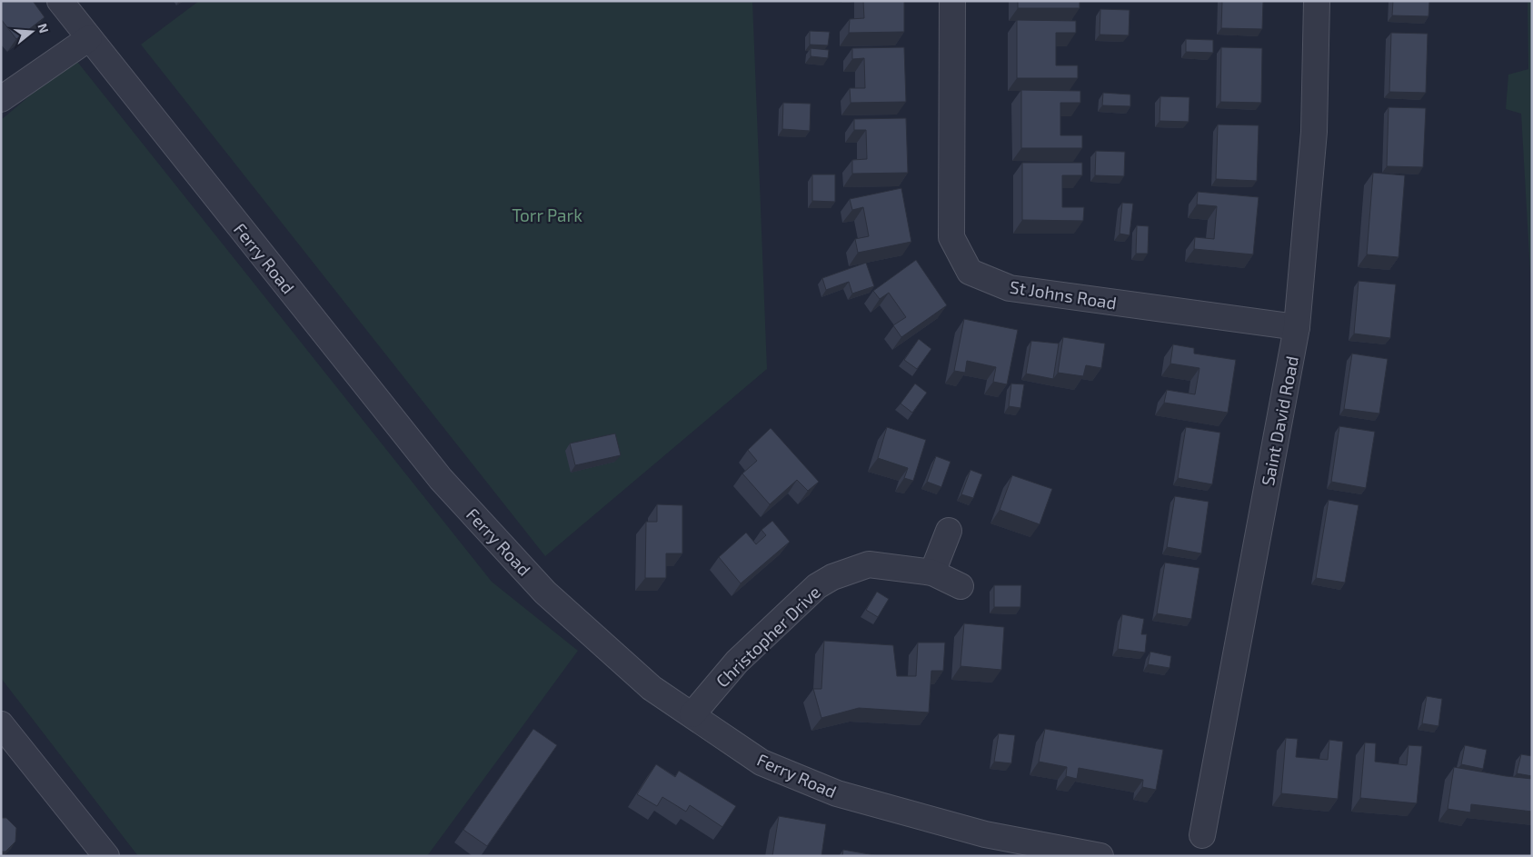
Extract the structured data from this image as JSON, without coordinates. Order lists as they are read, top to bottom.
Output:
{
  "streets": {
    "street": [
      "Ferry Road",
      "St Johns Road",
      "Saint David Road",
      "Christopher Drive"
    ]
  },
  "crossings": [
    ["Ferry Road", "Christopher Drive"],
    ["St Johns Road", "Saint David Road"]
  ],
  "parks": ["Torr Park"],
  "north": "right"
}
